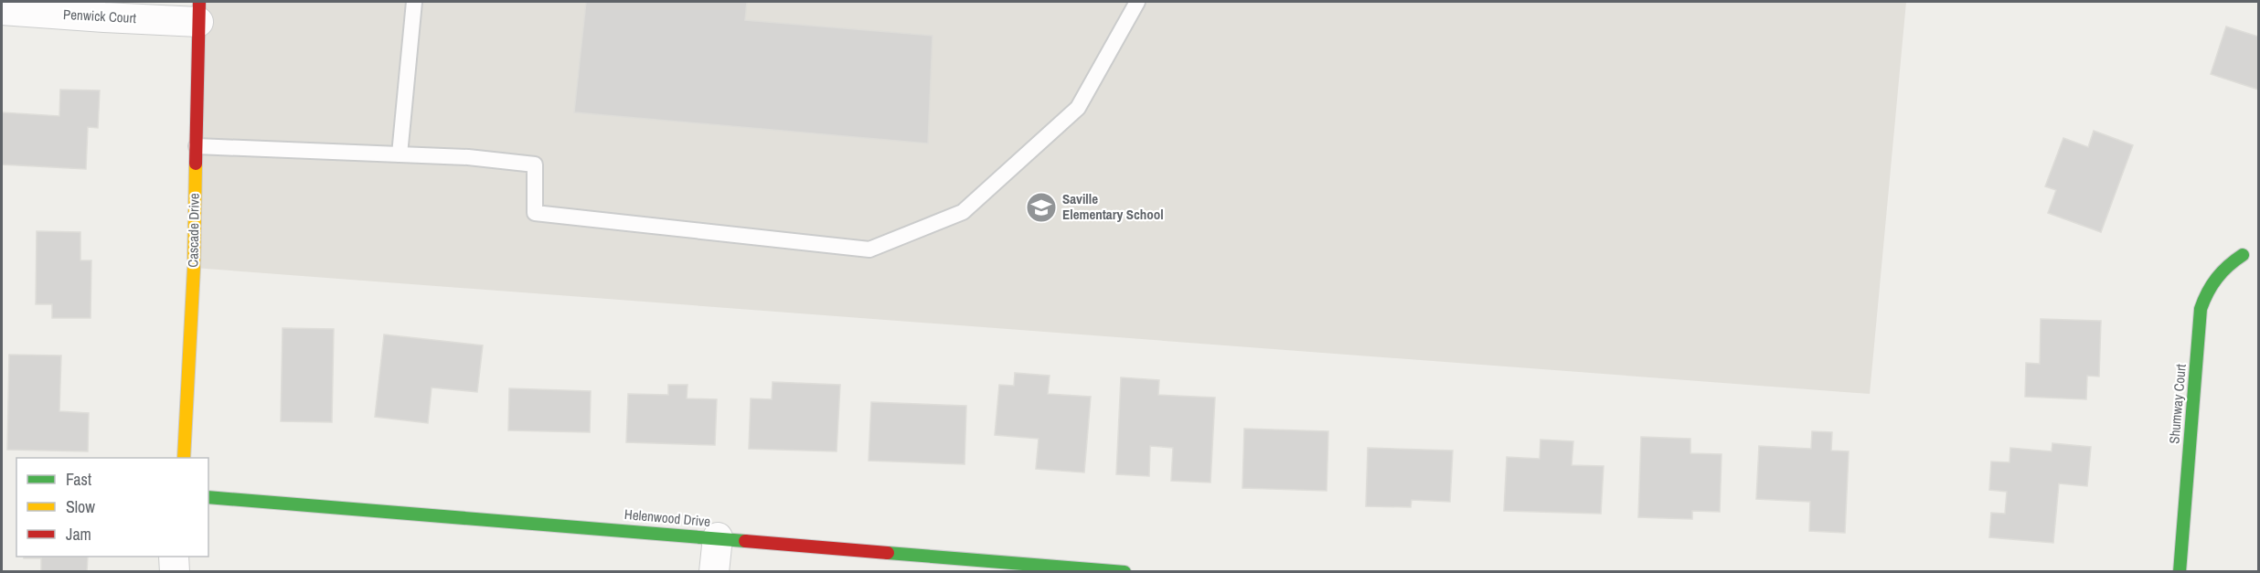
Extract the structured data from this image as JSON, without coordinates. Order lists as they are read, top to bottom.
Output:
{
  "streets": {
    "street": [
      "Penwick Court",
      "Cascade Drive",
      "Shumway Court",
      "Helenwood Drive"
    ]
  },
  "crossings": [
    ["Penwick Court", "Cascade Drive"]
  ],
  "places": {
    "school or university": ["Saville Elementary School"]
  },
  "legend": ["Fast", "Slow", "Jam"]
}
